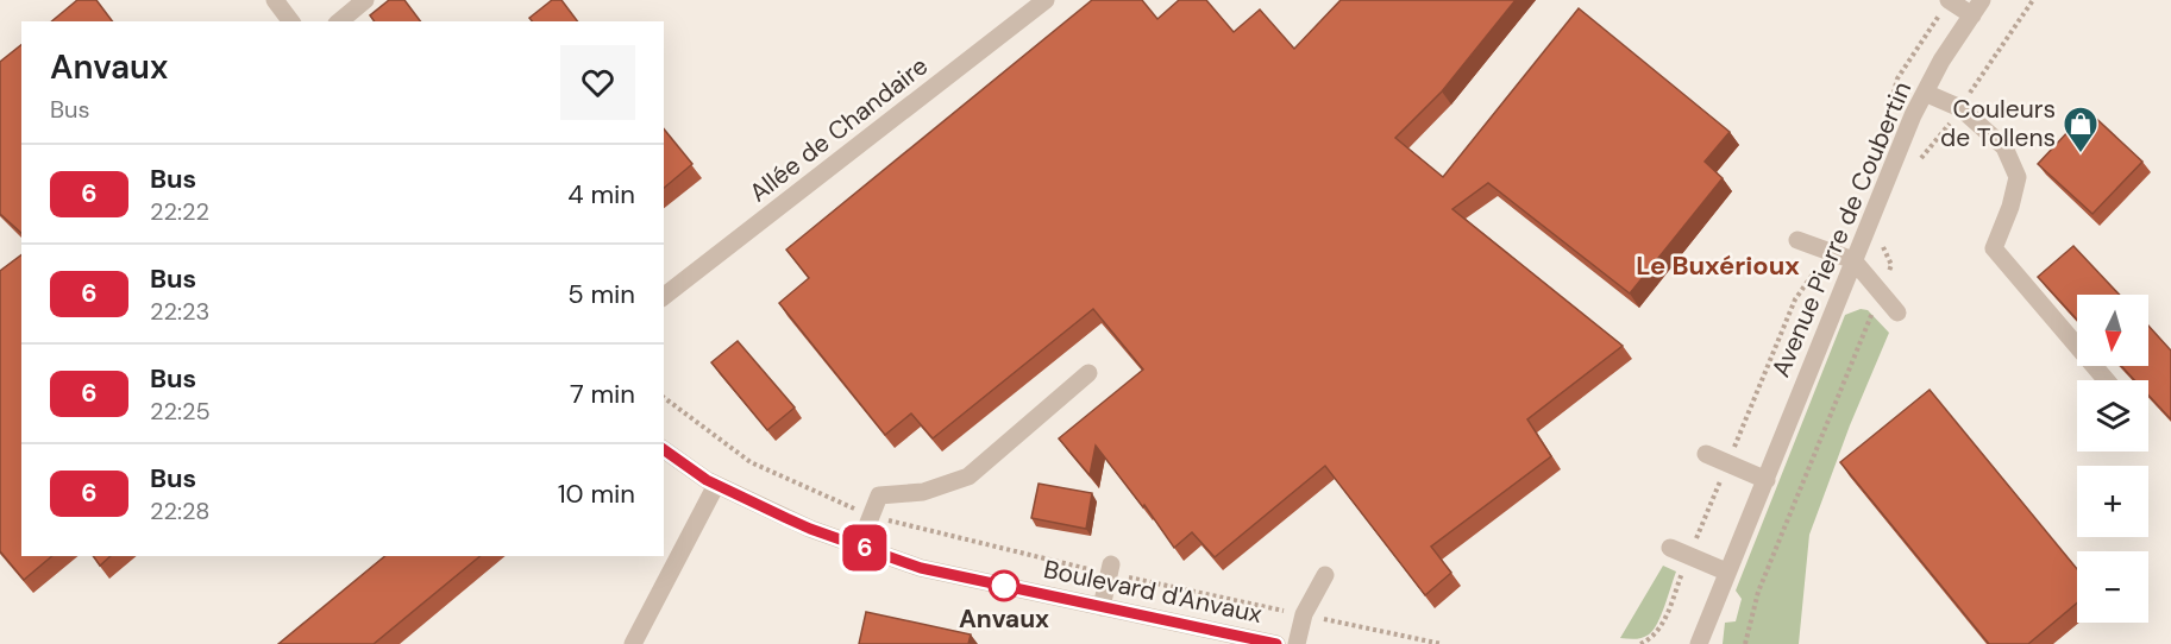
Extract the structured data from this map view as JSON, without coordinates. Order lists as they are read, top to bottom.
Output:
{
  "streets": {
    "street": ["Allée de Chandaire", "Avenue Pierre de Coubertin", "Boulevard d'Anvaux"]
  },
  "districts": ["Le Buxérioux"],
  "places": {
    "shop": ["Couleurs de Tollens"],
    "other": ["Anvaux"]
  },
  "lines": ["bus line 6"],
  "north": "bottom",
  "page": {
    "on_map": "6",
    "heading": ["Anvaux", "Bus"],
    "list": [
      {
        "mark": "6",
        "name": "Bus",
        "note": "22:22",
        "value": "4 min"
      },
      {
        "mark": "6",
        "name": "Bus",
        "note": "22:23",
        "value": "5 min"
      },
      {
        "mark": "6",
        "name": "Bus",
        "note": "22:25",
        "value": "7 min"
      },
      {
        "mark": "6",
        "name": "Bus",
        "note": "22:28",
        "value": "10 min"
      }
    ],
    "map_buttons": ["+", "−"]
  }
}
